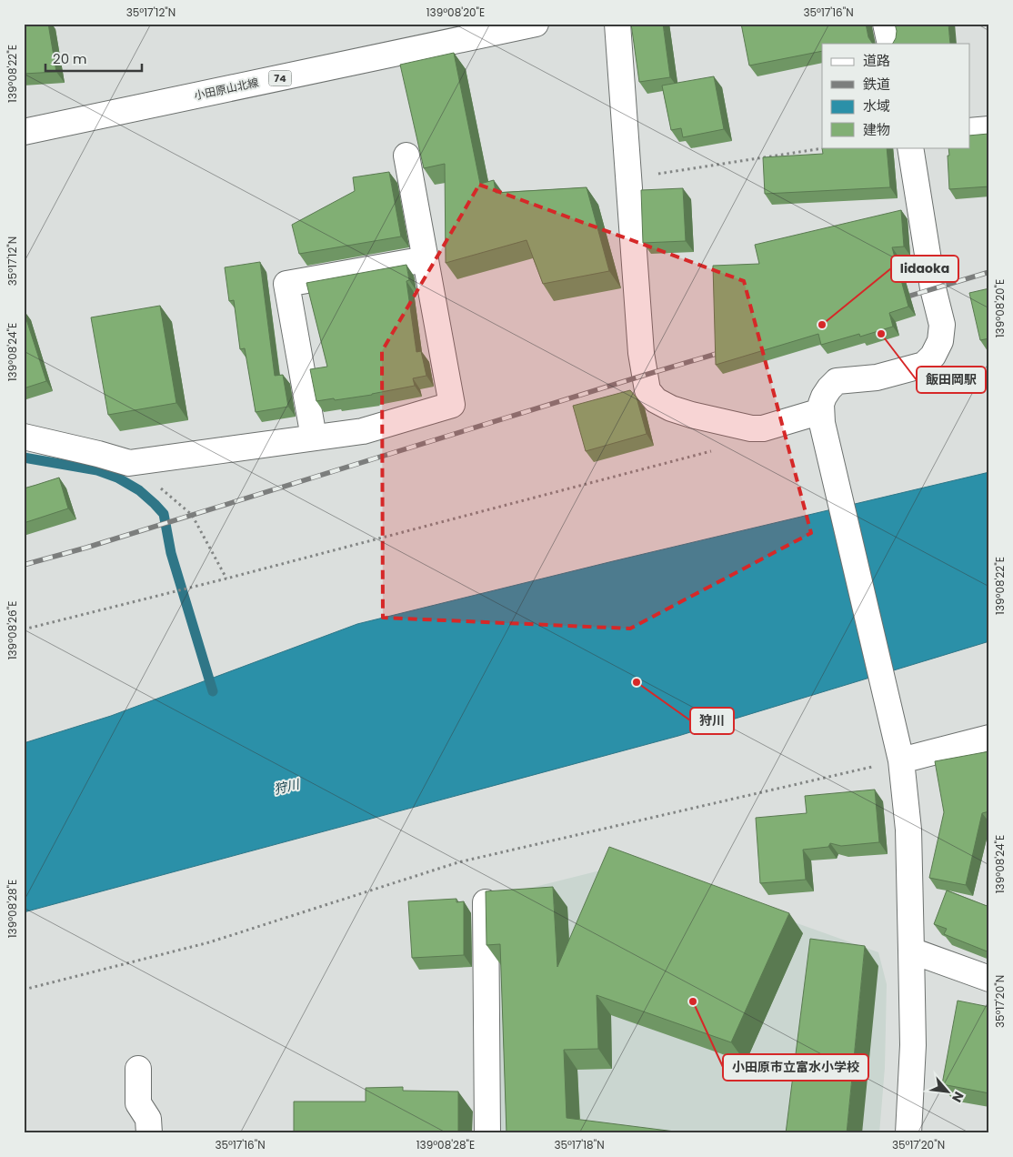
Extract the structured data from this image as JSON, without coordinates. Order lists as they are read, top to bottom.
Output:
{
  "streets": {
    "street": ["74", "小田原山北線"]
  },
  "water": ["狩川"],
  "places": [
    "Iidaoka",
    "飯田岡駅",
    "狩川",
    "小田原市立富水小学校"
  ],
  "legend": [
    "道路",
    "鉄道",
    "水域",
    "建物"
  ],
  "scale_bar": "20 m",
  "north": "bottom right",
  "coordinates": [
    "35°17'12\"N",
    "139°08'20\"E",
    "35°17'16\"N",
    "139°08'22\"E",
    "139°08'24\"E",
    "139°08'26\"E",
    "139°08'28\"E",
    "35°17'20\"N",
    "35°17'18\"N"
  ]
}
